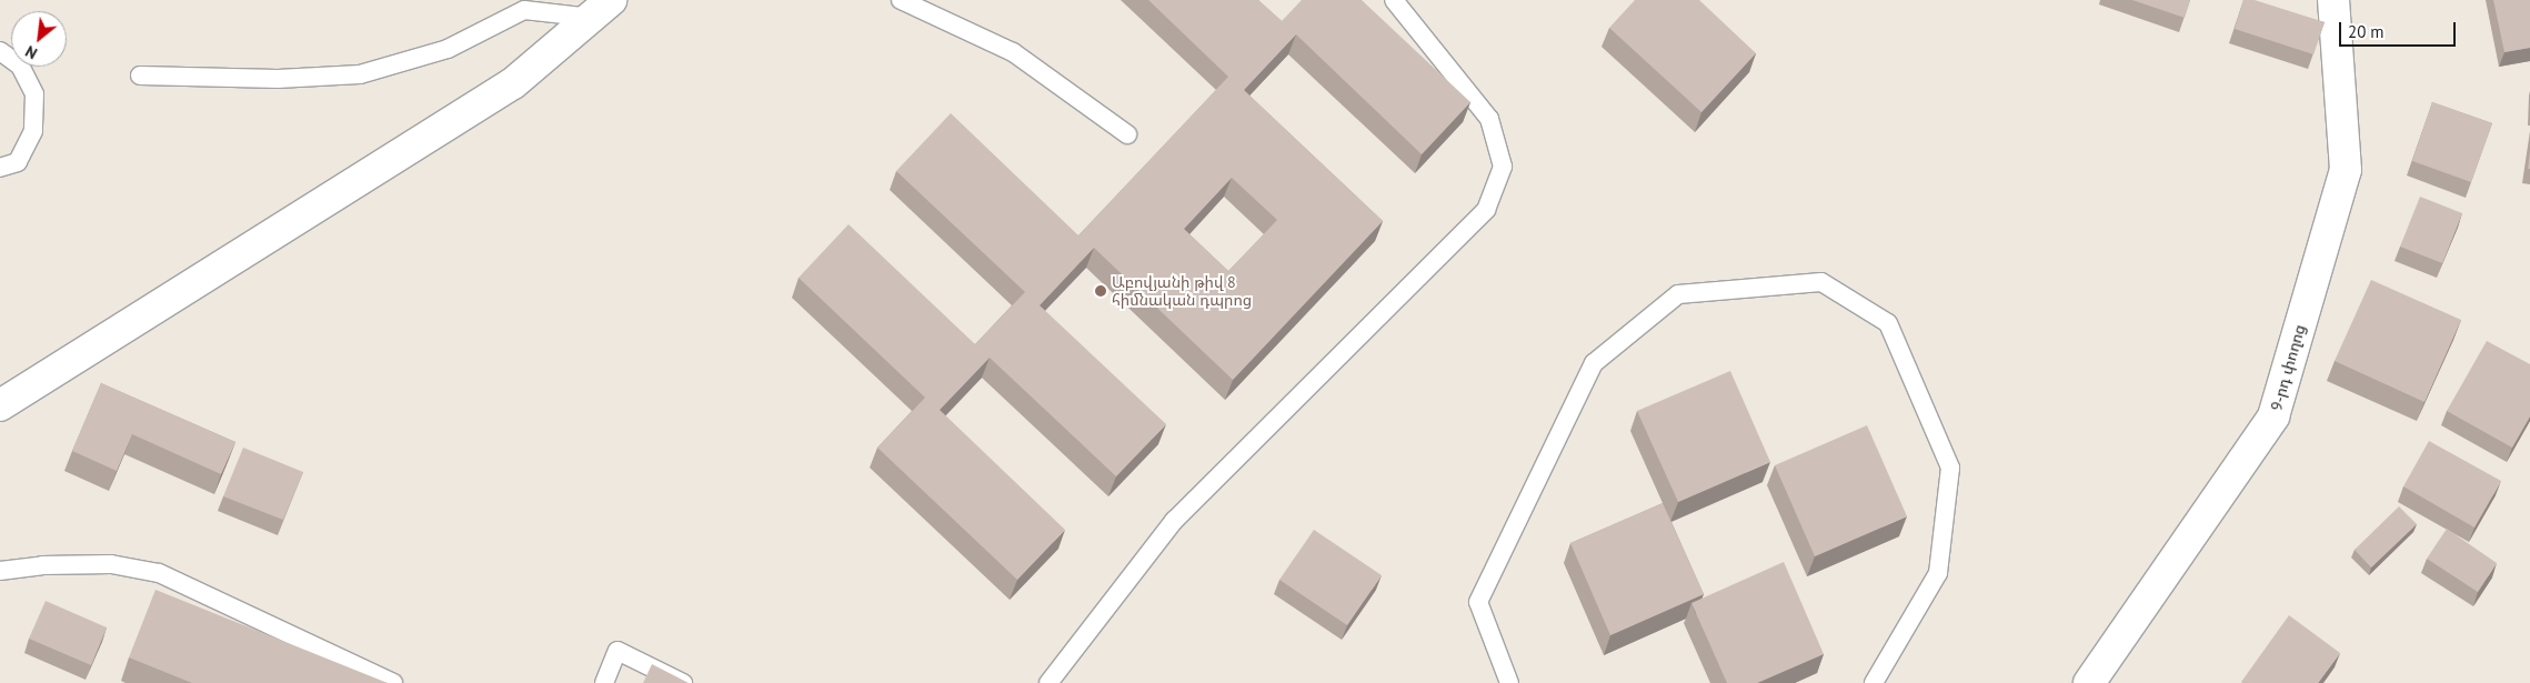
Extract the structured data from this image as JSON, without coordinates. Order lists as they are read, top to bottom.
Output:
{
  "streets": {
    "street": ["9-րդ փողոց"]
  },
  "places": ["Աբովյանի թիվ 8 հիմնական դպրոց"],
  "scale_bar": "20 m",
  "north": "bottom left"
}
